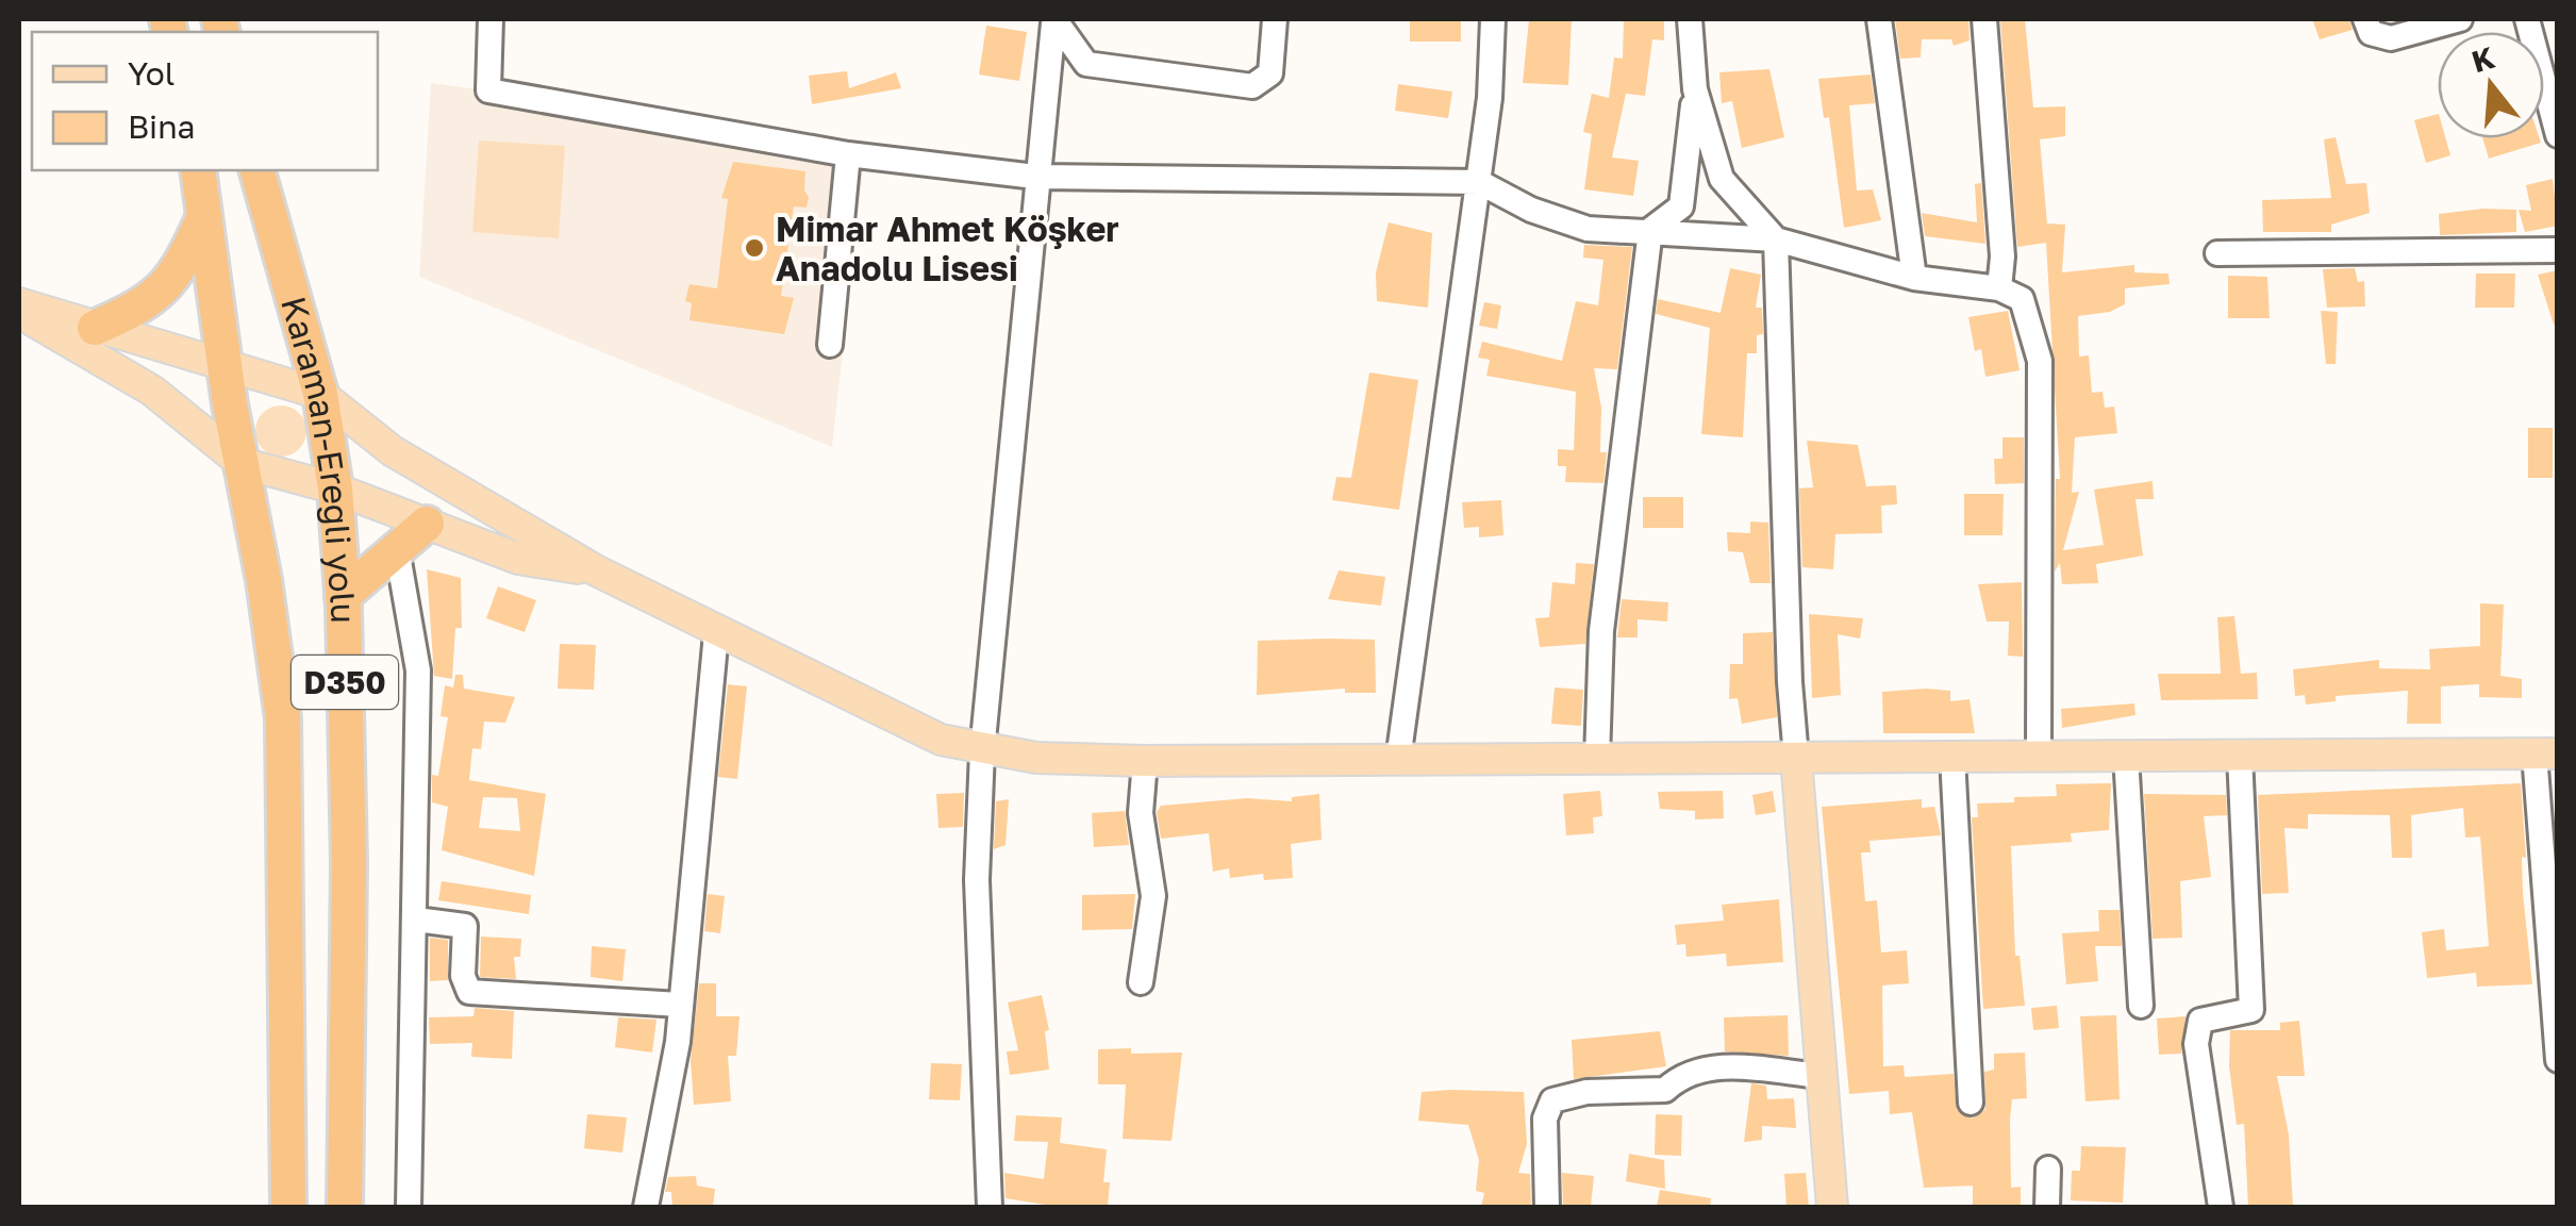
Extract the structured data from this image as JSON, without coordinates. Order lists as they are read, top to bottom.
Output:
{
  "streets": {
    "highway": ["Karaman-Ereğli yolu", "D350"]
  },
  "places": ["Mimar Ahmet Köşker Anadolu Lisesi"],
  "legend": ["Yol", "Bina"],
  "north": "top"
}
